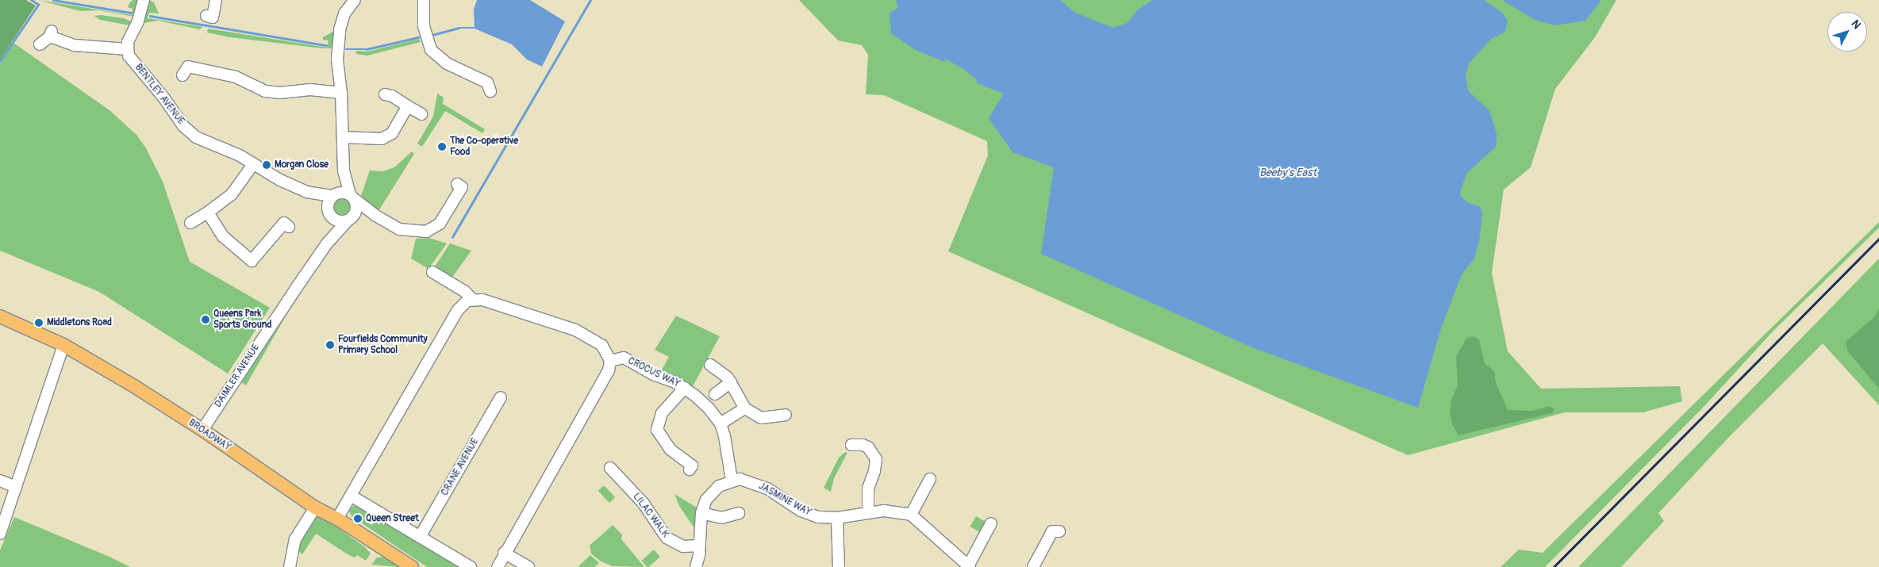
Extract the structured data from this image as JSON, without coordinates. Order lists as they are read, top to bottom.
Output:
{
  "streets": {
    "main road": ["BROADWAY"],
    "street": [
      "BENTLEY AVENUE",
      "CROCUS WAY",
      "DAIMLER AVENUE",
      "CRANE AVENUE",
      "JASMINE WAY",
      "LILAC WALK"
    ]
  },
  "crossings": [
    ["BENTLEY AVENUE", "DAIMLER AVENUE"],
    ["CROCUS WAY", "JASMINE WAY"],
    ["DAIMLER AVENUE", "BROADWAY"]
  ],
  "water": ["Beeby's East"],
  "places": [
    "The Co-operative Food",
    "Morgan Close",
    "Queens Park Sports Ground",
    "Middletons Road",
    "Fourfields Community Primary School",
    "Queen Street"
  ],
  "north": "top right"
}
